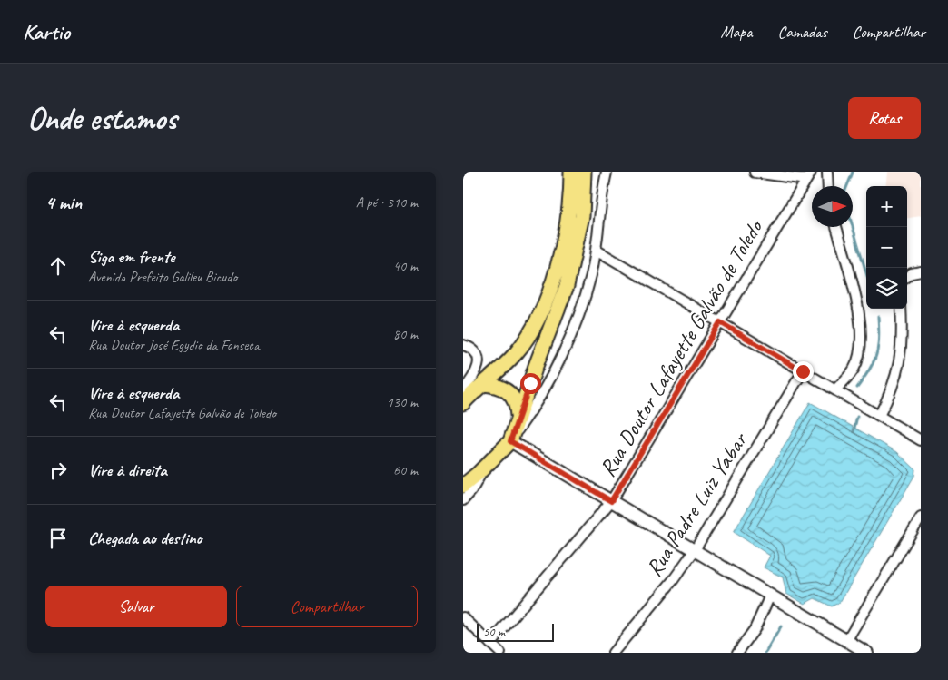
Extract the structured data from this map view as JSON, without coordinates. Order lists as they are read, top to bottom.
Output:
{
  "streets": {
    "street": ["Rua Doutor Lafayette Galvão de Toledo", "Rua Padre Luiz Yabar"]
  },
  "scale_bar": "50 m",
  "north": "right",
  "page": {
    "header": "Kartio",
    "nav": ["Mapa", "Camadas", "Compartilhar"],
    "buttons": [
      "Rotas",
      ["Salvar", "Compartilhar"]
    ],
    "title": "Onde estamos",
    "heading": ["4 min", "A pé · 310 m"],
    "map_buttons": ["+", "−"],
    "list": [
      ["Siga em frente", "Avenida Prefeito Galileu Bicudo", "40 m"],
      ["Vire à esquerda", "Rua Doutor José Egydio da Fonseca", "80 m"],
      ["Vire à esquerda", "Rua Doutor Lafayette Galvão de Toledo", "130 m"],
      ["Vire à direita", "60 m"],
      "Chegada ao destino"
    ],
    "scale": "50 m"
  }
}
